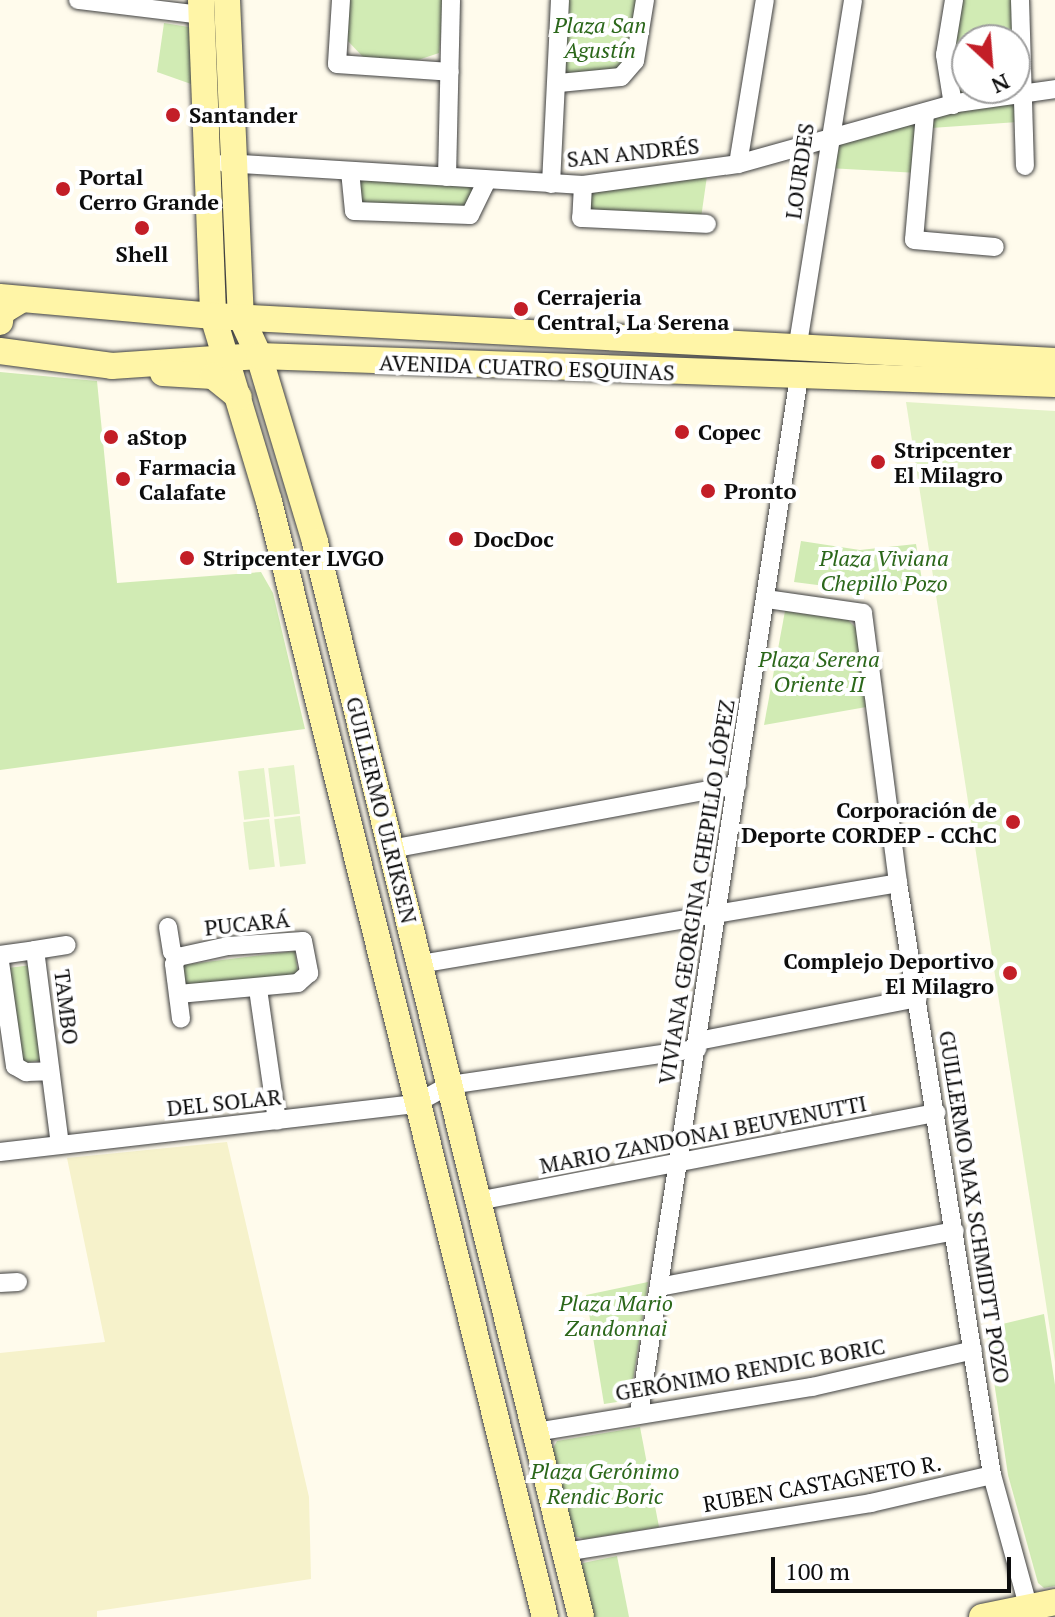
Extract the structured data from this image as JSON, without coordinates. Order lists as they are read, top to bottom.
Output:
{
  "streets": {
    "main road": ["AVENIDA CUATRO ESQUINAS", "GUILLERMO ULRIKSEN"],
    "street": [
      "SAN ANDRÉS",
      "LOURDES",
      "VIVIANA GEORGINA CHEPILLO LÓPEZ",
      "PUCARÁ",
      "TAMBO",
      "DEL SOLAR",
      "MARIO ZANDONAI BEUVENUTTI",
      "GUILLERMO MAX SCHMIDTT POZO",
      "GERÓNIMO RENDIC BORIC",
      "RUBEN CASTAGNETO R."
    ]
  },
  "crossings": [
    ["SAN ANDRÉS", "LOURDES"],
    ["SAN ANDRÉS", "GUILLERMO ULRIKSEN"],
    ["LOURDES", "AVENIDA CUATRO ESQUINAS"],
    ["AVENIDA CUATRO ESQUINAS", "GUILLERMO ULRIKSEN"],
    ["AVENIDA CUATRO ESQUINAS", "VIVIANA GEORGINA CHEPILLO LÓPEZ"],
    ["GUILLERMO ULRIKSEN", "DEL SOLAR"],
    ["GUILLERMO ULRIKSEN", "MARIO ZANDONAI BEUVENUTTI"],
    ["GUILLERMO ULRIKSEN", "GERÓNIMO RENDIC BORIC"],
    ["GUILLERMO ULRIKSEN", "RUBEN CASTAGNETO R."],
    ["VIVIANA GEORGINA CHEPILLO LÓPEZ", "MARIO ZANDONAI BEUVENUTTI"],
    ["VIVIANA GEORGINA CHEPILLO LÓPEZ", "GUILLERMO MAX SCHMIDTT POZO"],
    ["VIVIANA GEORGINA CHEPILLO LÓPEZ", "GERÓNIMO RENDIC BORIC"],
    ["TAMBO", "DEL SOLAR"],
    ["MARIO ZANDONAI BEUVENUTTI", "GUILLERMO MAX SCHMIDTT POZO"],
    ["GUILLERMO MAX SCHMIDTT POZO", "GERÓNIMO RENDIC BORIC"],
    ["GUILLERMO MAX SCHMIDTT POZO", "RUBEN CASTAGNETO R."]
  ],
  "parks": [
    "Plaza San Agustín",
    "Plaza Viviana Chepillo Pozo",
    "Plaza Serena Oriente II",
    "Plaza Mario Zandonnai",
    "Plaza Gerónimo Rendic Boric"
  ],
  "places": [
    "Santander",
    "Portal Cerro Grande",
    "Shell",
    "Cerrajeria Central, La Serena",
    "Copec",
    "aStop",
    "Stripcenter El Milagro",
    "Farmacia Calafate",
    "Pronto",
    "DocDoc",
    "Stripcenter LVGO",
    "Corporación de Deporte CORDEP - CChC",
    "Complejo Deportivo El Milagro"
  ],
  "scale_bar": "100 m",
  "north": "bottom right"
}
